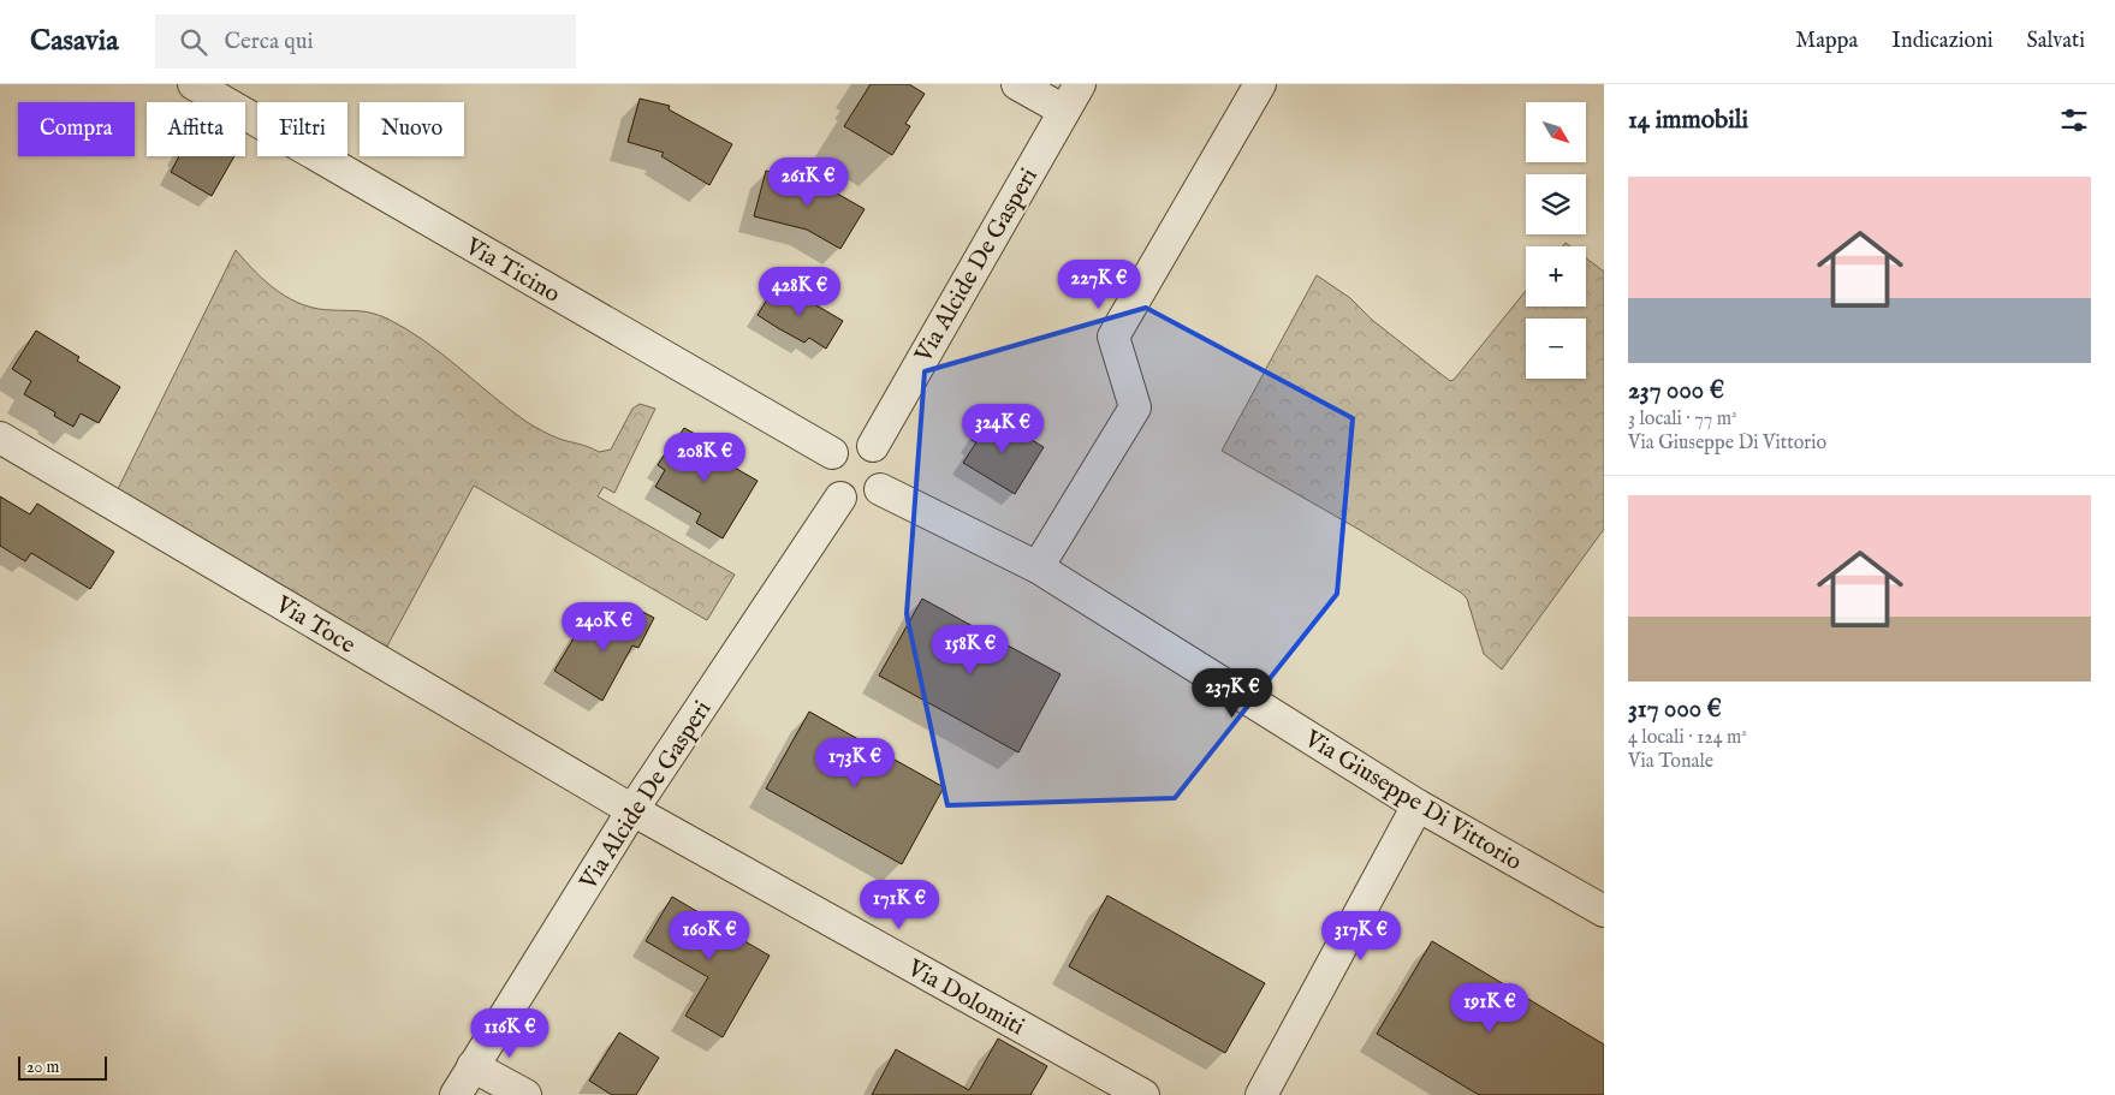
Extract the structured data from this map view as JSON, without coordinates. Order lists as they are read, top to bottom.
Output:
{
  "streets": {
    "street": [
      "Via Alcide De Gasperi",
      "Via Ticino",
      "Via Toce",
      "Via Giuseppe Di Vittorio",
      "Via Dolomiti"
    ]
  },
  "crossings": [
    ["Via Alcide De Gasperi", "Via Ticino"],
    ["Via Alcide De Gasperi", "Via Toce"],
    ["Via Alcide De Gasperi", "Via Giuseppe Di Vittorio"],
    ["Via Alcide De Gasperi", "Via Dolomiti"],
    ["Via Ticino", "Via Giuseppe Di Vittorio"],
    ["Via Toce", "Via Dolomiti"]
  ],
  "scale_bar": "20 m",
  "north": "bottom right",
  "page": {
    "header": "Casavia",
    "search": "Cerca qui",
    "nav": ["Mappa", "Indicazioni", "Salvati"],
    "heading": "14 immobili",
    "map_buttons": ["+", "−"],
    "chip": [
      "Compra",
      "Affitta",
      "Filtri",
      "Nuovo"
    ],
    "list": [
      {
        "name": "237 000 €",
        "note": "3 locali · 77 m² · Via Giuseppe Di Vittorio"
      },
      {
        "name": "317 000 €",
        "note": "4 locali · 124 m² · Via Tonale"
      }
    ],
    "price": [
      "261K €",
      "227K €",
      "428K €",
      "324K €",
      "208K €",
      "240K €",
      "158K €",
      "237K €",
      "173K €",
      "171K €",
      "160K €",
      "317K €",
      "191K €",
      "116K €"
    ],
    "scale": "20 m"
  }
}
